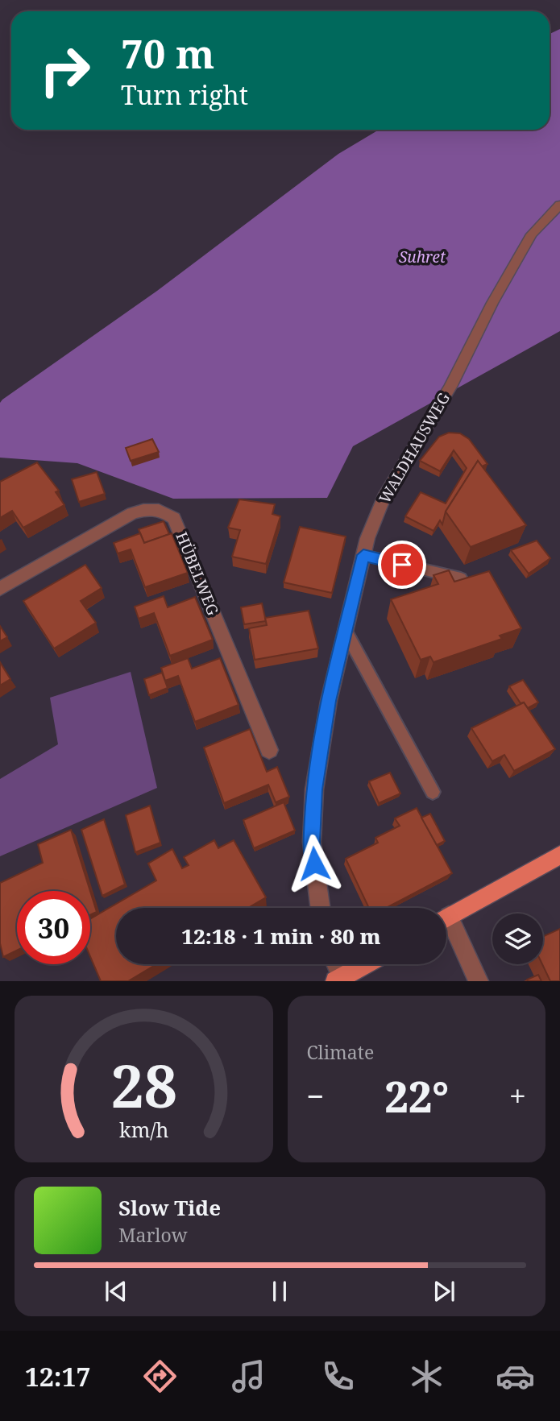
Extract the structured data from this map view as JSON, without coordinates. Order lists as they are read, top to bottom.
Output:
{
  "streets": {
    "street": ["WALDHAUSWEG", "HÜBELWEG"]
  },
  "parks": ["Suhret"],
  "page": {
    "turn": ["70 m", "Turn right"],
    "limit": "30",
    "trip": "12:18 · 1 min · 80 m",
    "tile": "Climate",
    "heat": ["−", "22°", "+"],
    "song": ["Slow Tide", "Marlow"],
    "tabs": "12:17",
    "gauge": ["28", "km/h"]
  }
}
